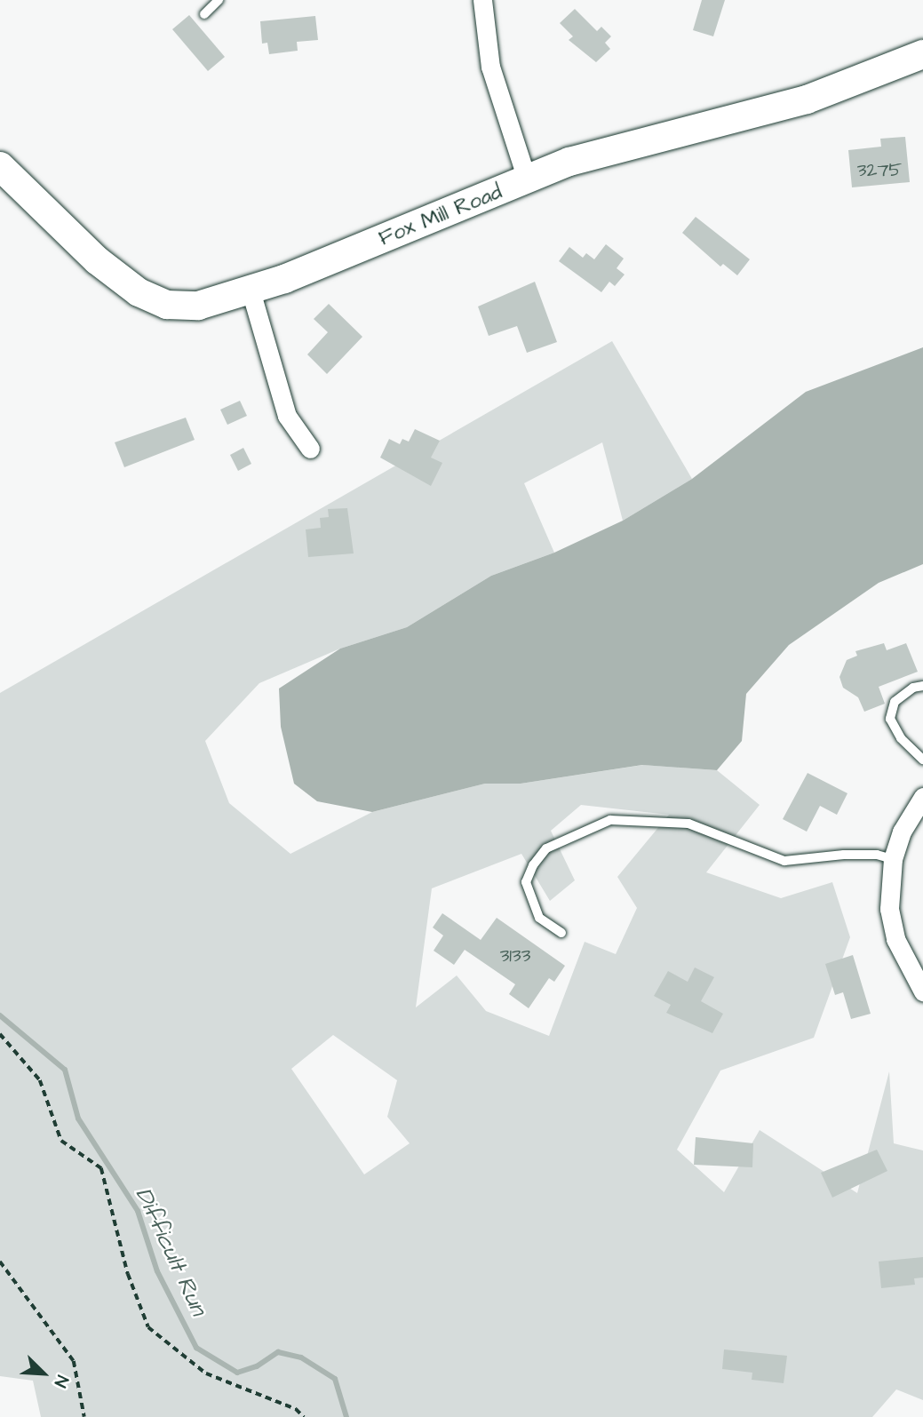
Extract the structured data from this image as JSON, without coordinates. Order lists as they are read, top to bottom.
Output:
{
  "streets": {
    "main road": ["Fox Mill Road"]
  },
  "water": ["Difficult Run"],
  "house_numbers": ["3275", "3133"],
  "north": "bottom right"
}
